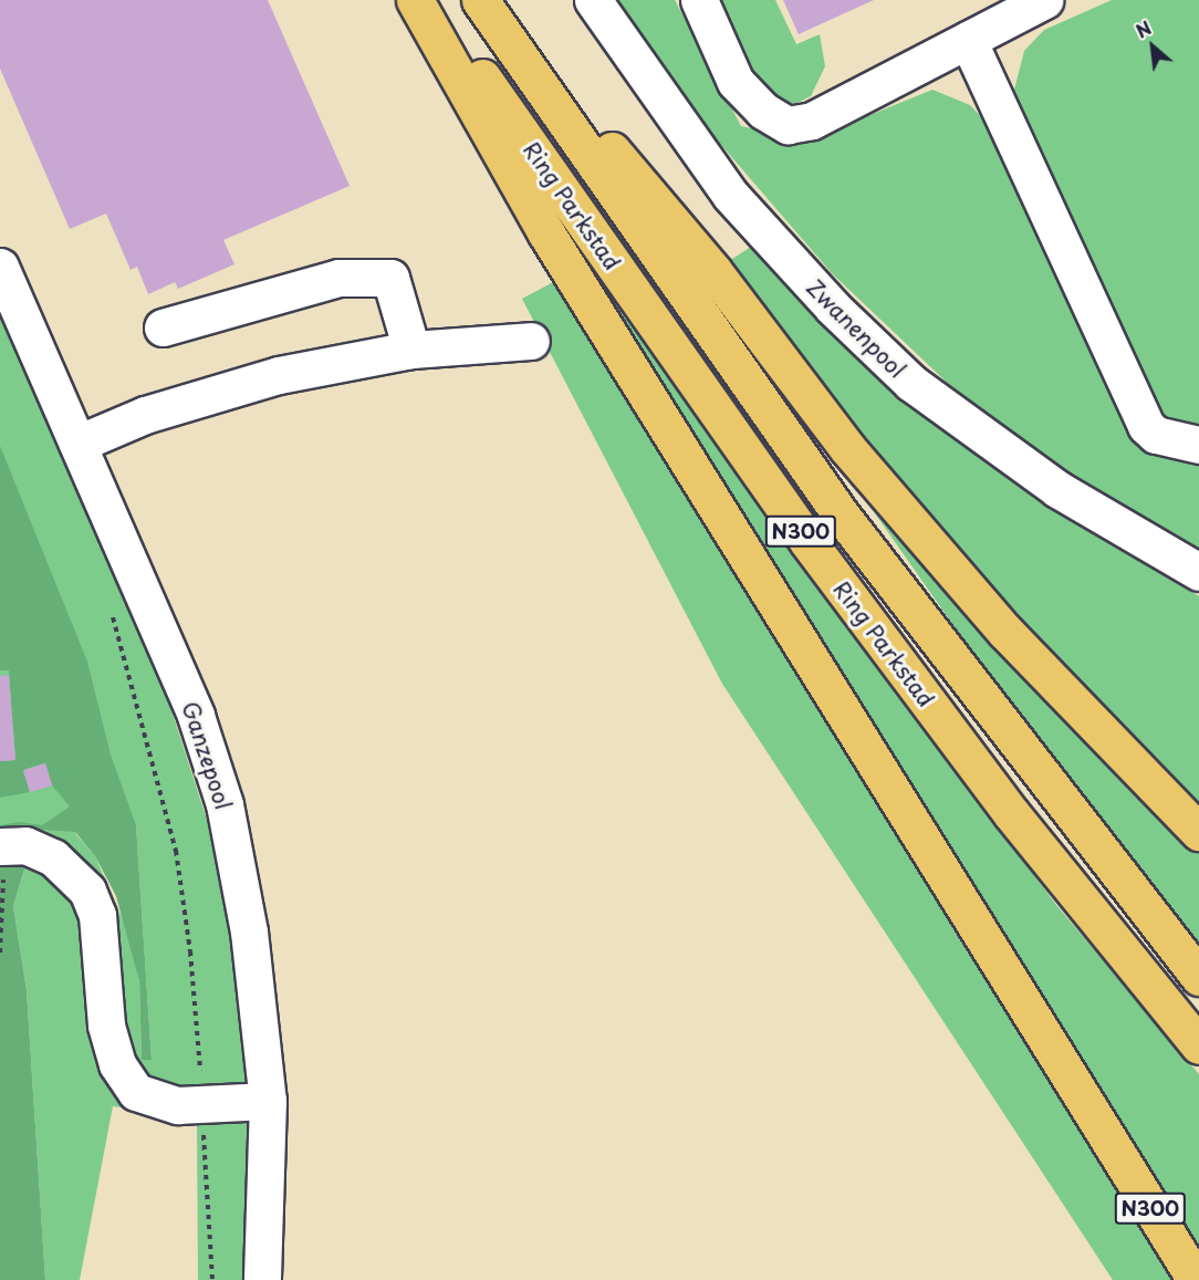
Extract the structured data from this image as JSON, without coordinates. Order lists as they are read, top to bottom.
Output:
{
  "streets": {
    "highway": ["Ring Parkstad", "N300"],
    "street": ["Zwanenpool", "Ganzepool"]
  },
  "north": "top left"
}
